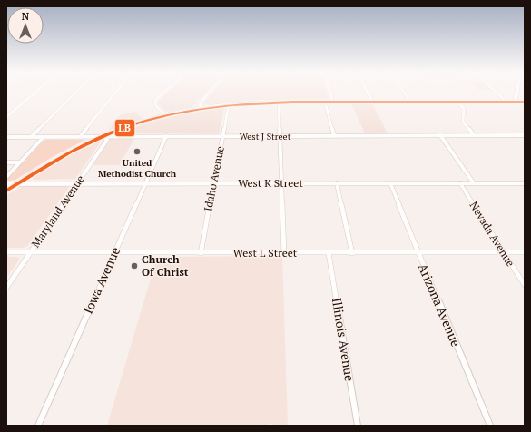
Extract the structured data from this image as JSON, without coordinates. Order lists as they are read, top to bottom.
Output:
{
  "streets": {
    "street": [
      "West J Street",
      "Idaho Avenue",
      "West K Street",
      "Maryland Avenue",
      "Nevada Avenue",
      "West L Street",
      "Iowa Avenue",
      "Arizona Avenue",
      "Illinois Avenue"
    ]
  },
  "crossings": [
    ["West J Street", "Idaho Avenue"],
    ["West J Street", "Maryland Avenue"],
    ["West J Street", "Iowa Avenue"],
    ["Idaho Avenue", "West K Street"],
    ["Idaho Avenue", "West L Street"],
    ["West K Street", "Maryland Avenue"],
    ["West K Street", "Nevada Avenue"],
    ["West K Street", "Iowa Avenue"],
    ["West K Street", "Arizona Avenue"],
    ["Maryland Avenue", "West L Street"],
    ["Nevada Avenue", "West L Street"],
    ["West L Street", "Iowa Avenue"],
    ["West L Street", "Arizona Avenue"],
    ["West L Street", "Illinois Avenue"]
  ],
  "places": ["United Methodist Church", "Church Of Christ"],
  "lines": ["transit line LB"],
  "north": "top"
}
